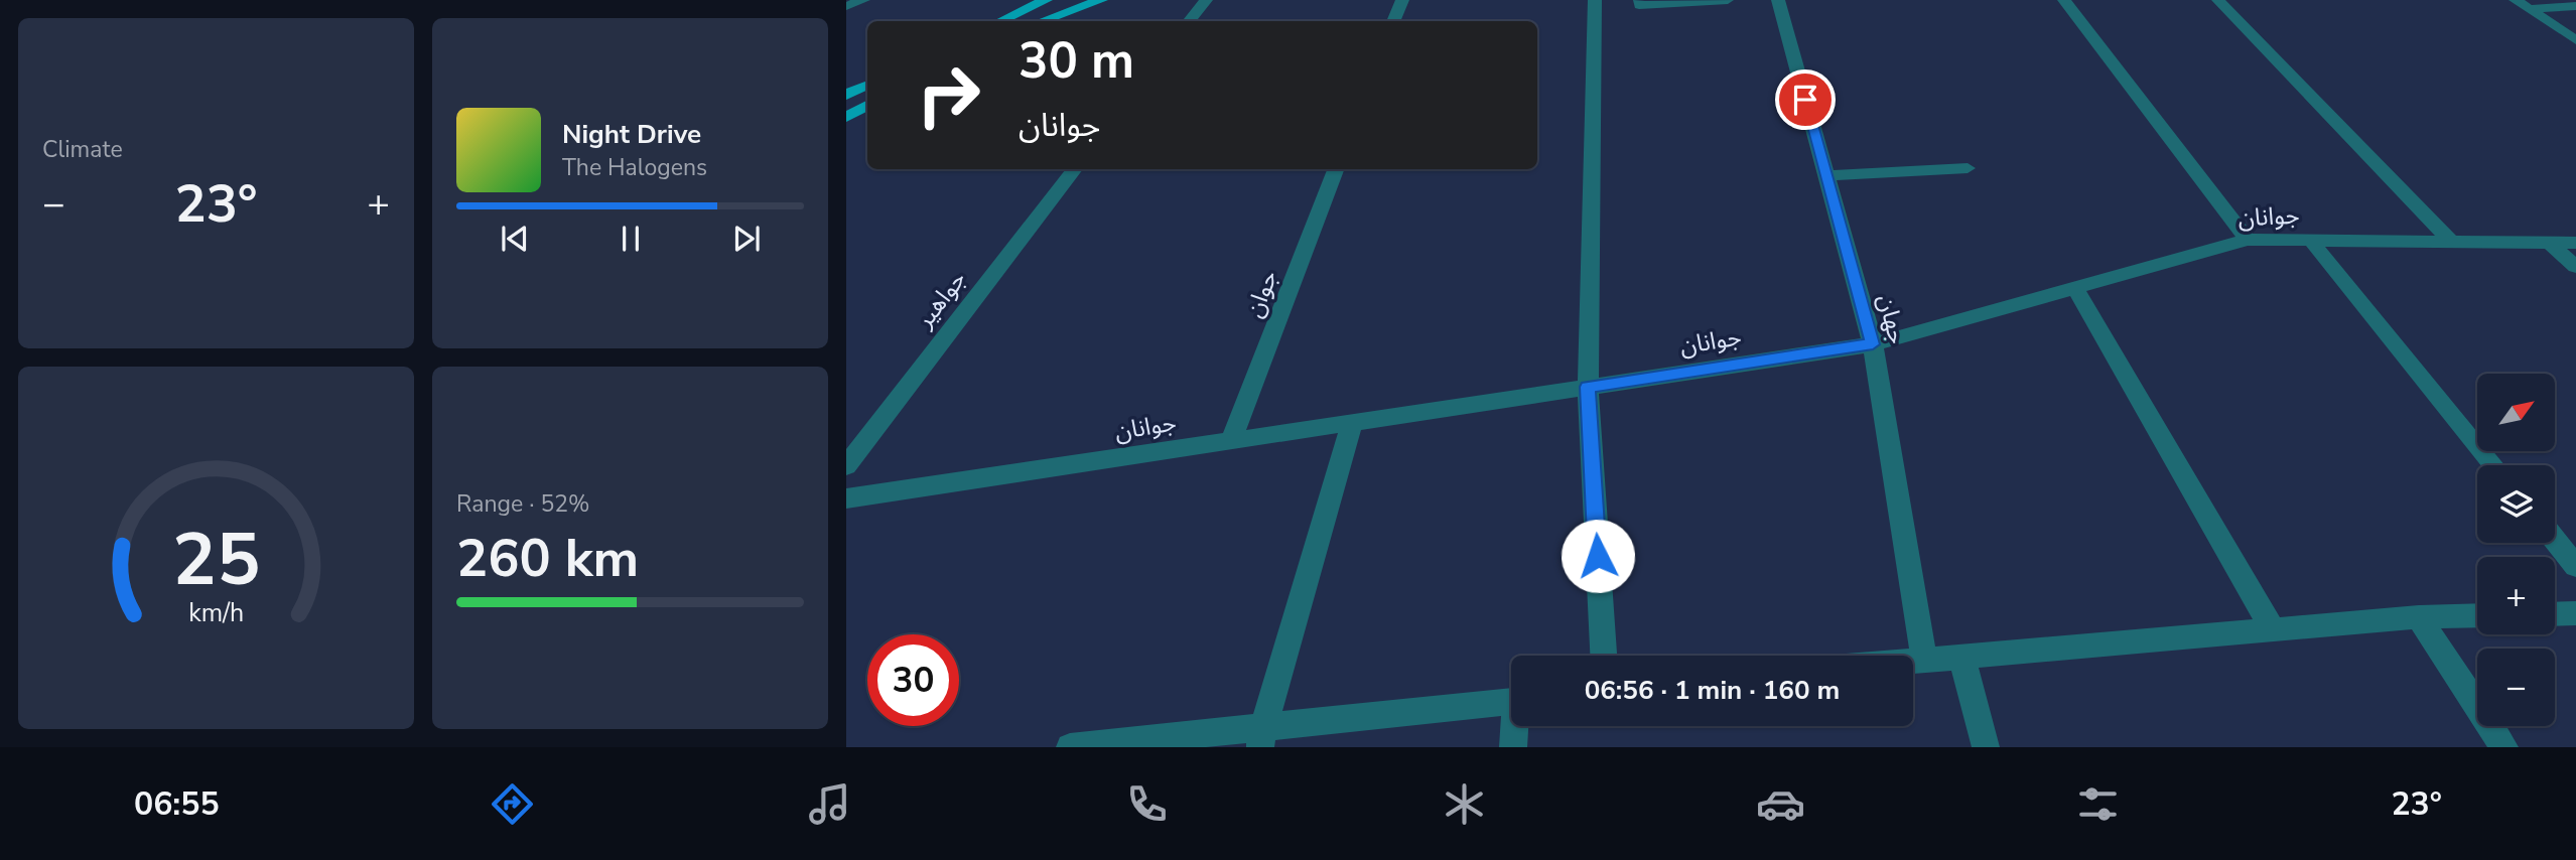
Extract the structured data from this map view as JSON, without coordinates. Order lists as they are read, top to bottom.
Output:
{
  "streets": {
    "street": [
      "جوانان",
      "جوان",
      "جواهیر",
      "جهان"
    ]
  },
  "crossings": [
    ["جوانان", "جوان"],
    ["جوانان", "جهان"]
  ],
  "north": "top right",
  "page": {
    "tile": [
      "Climate",
      ["Range · 52%", "260 km"]
    ],
    "turn": ["30 m", "جوانان"],
    "song": ["Night Drive", "The Halogens"],
    "heat": ["−", "23°", "+"],
    "map_buttons": ["+", "−"],
    "limit": "30",
    "trip": "06:56 · 1 min · 160 m",
    "tabs": ["06:55", "23°"],
    "gauge": ["25", "km/h"]
  }
}
